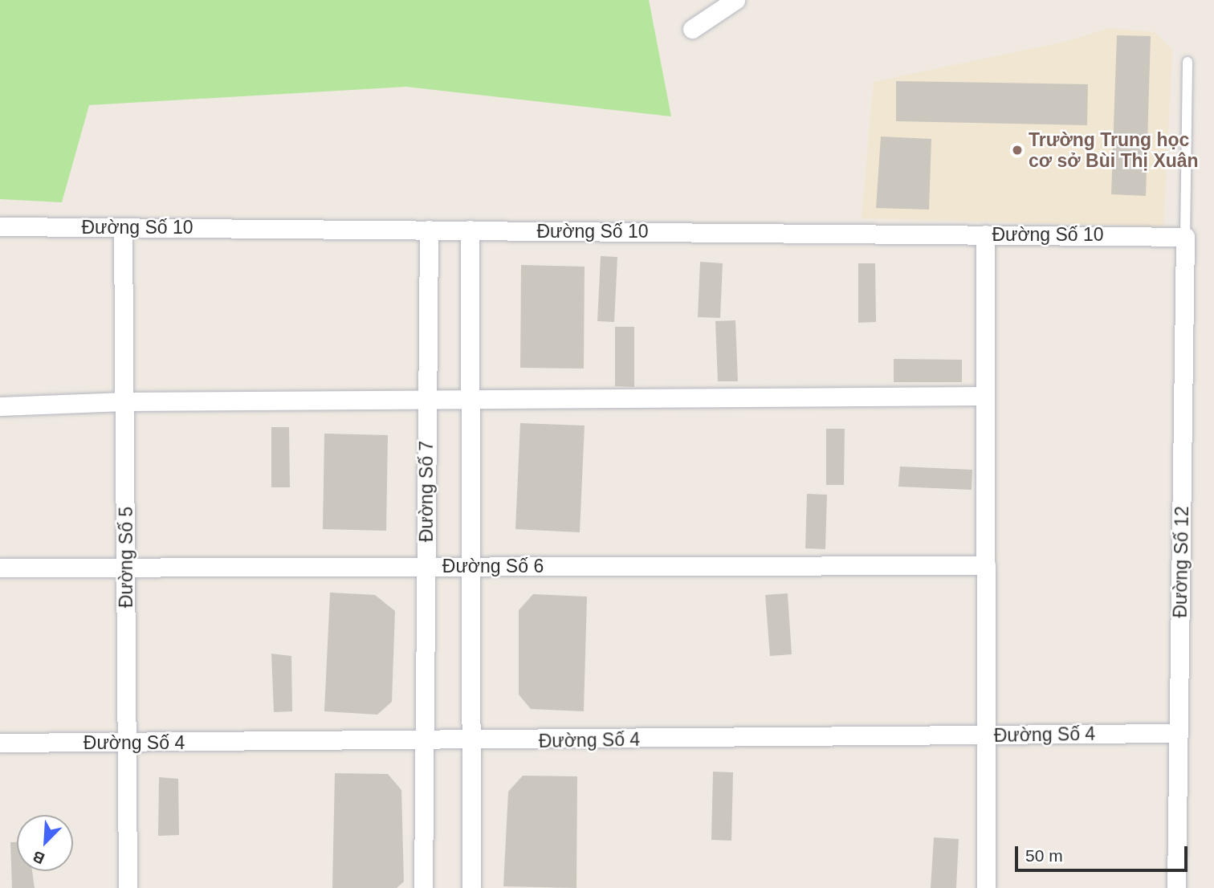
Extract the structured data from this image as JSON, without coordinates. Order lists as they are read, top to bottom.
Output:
{
  "streets": {
    "street": [
      "Đường Số 10",
      "Đường Số 7",
      "Đường Số 5",
      "Đường Số 12",
      "Đường Số 6",
      "Đường Số 4"
    ]
  },
  "crossings": [
    ["Đường Số 10", "Đường Số 7"],
    ["Đường Số 10", "Đường Số 5"],
    ["Đường Số 10", "Đường Số 12"],
    ["Đường Số 7", "Đường Số 6"],
    ["Đường Số 7", "Đường Số 4"],
    ["Đường Số 5", "Đường Số 6"],
    ["Đường Số 5", "Đường Số 4"],
    ["Đường Số 12", "Đường Số 4"]
  ],
  "places": ["Trường Trung học cơ sở Bùi Thị Xuân"],
  "scale_bar": "50 m",
  "north": "bottom left"
}
